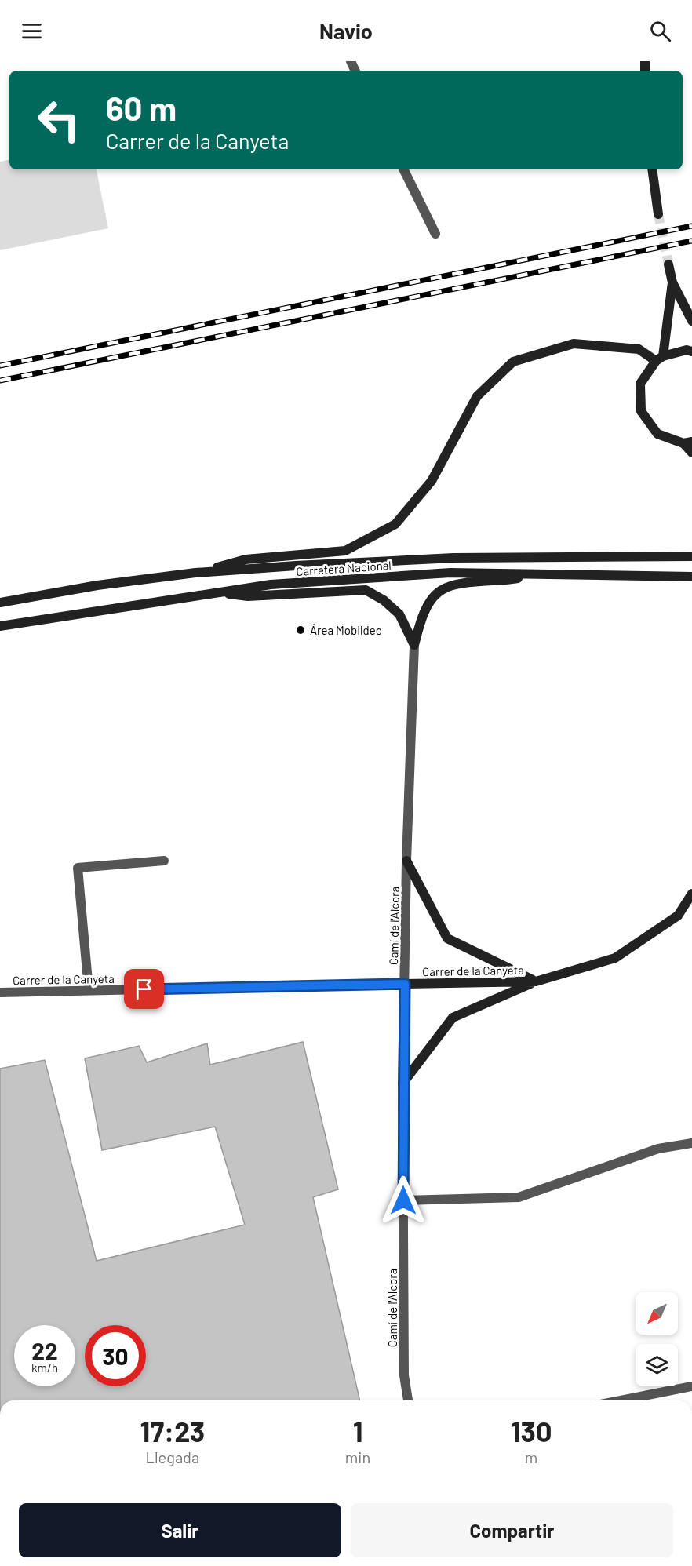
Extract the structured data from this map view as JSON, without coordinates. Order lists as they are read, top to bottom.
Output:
{
  "streets": {
    "main road": ["Carretera Nacional", "Carrer de la Canyeta"],
    "street": ["Camí de l'Alcora"]
  },
  "crossings": [
    ["Camí de l'Alcora", "Carrer de la Canyeta"]
  ],
  "places": ["Área Mobildec"],
  "north": "bottom left",
  "page": {
    "header": "Navio",
    "turn": ["60 m", "Carrer de la Canyeta"],
    "speed": "22 km/h",
    "limit": "30",
    "eta": [
      "17:23",
      "Llegada",
      "1",
      "min",
      "130",
      "m"
    ],
    "buttons": ["Salir", "Compartir"]
  }
}
